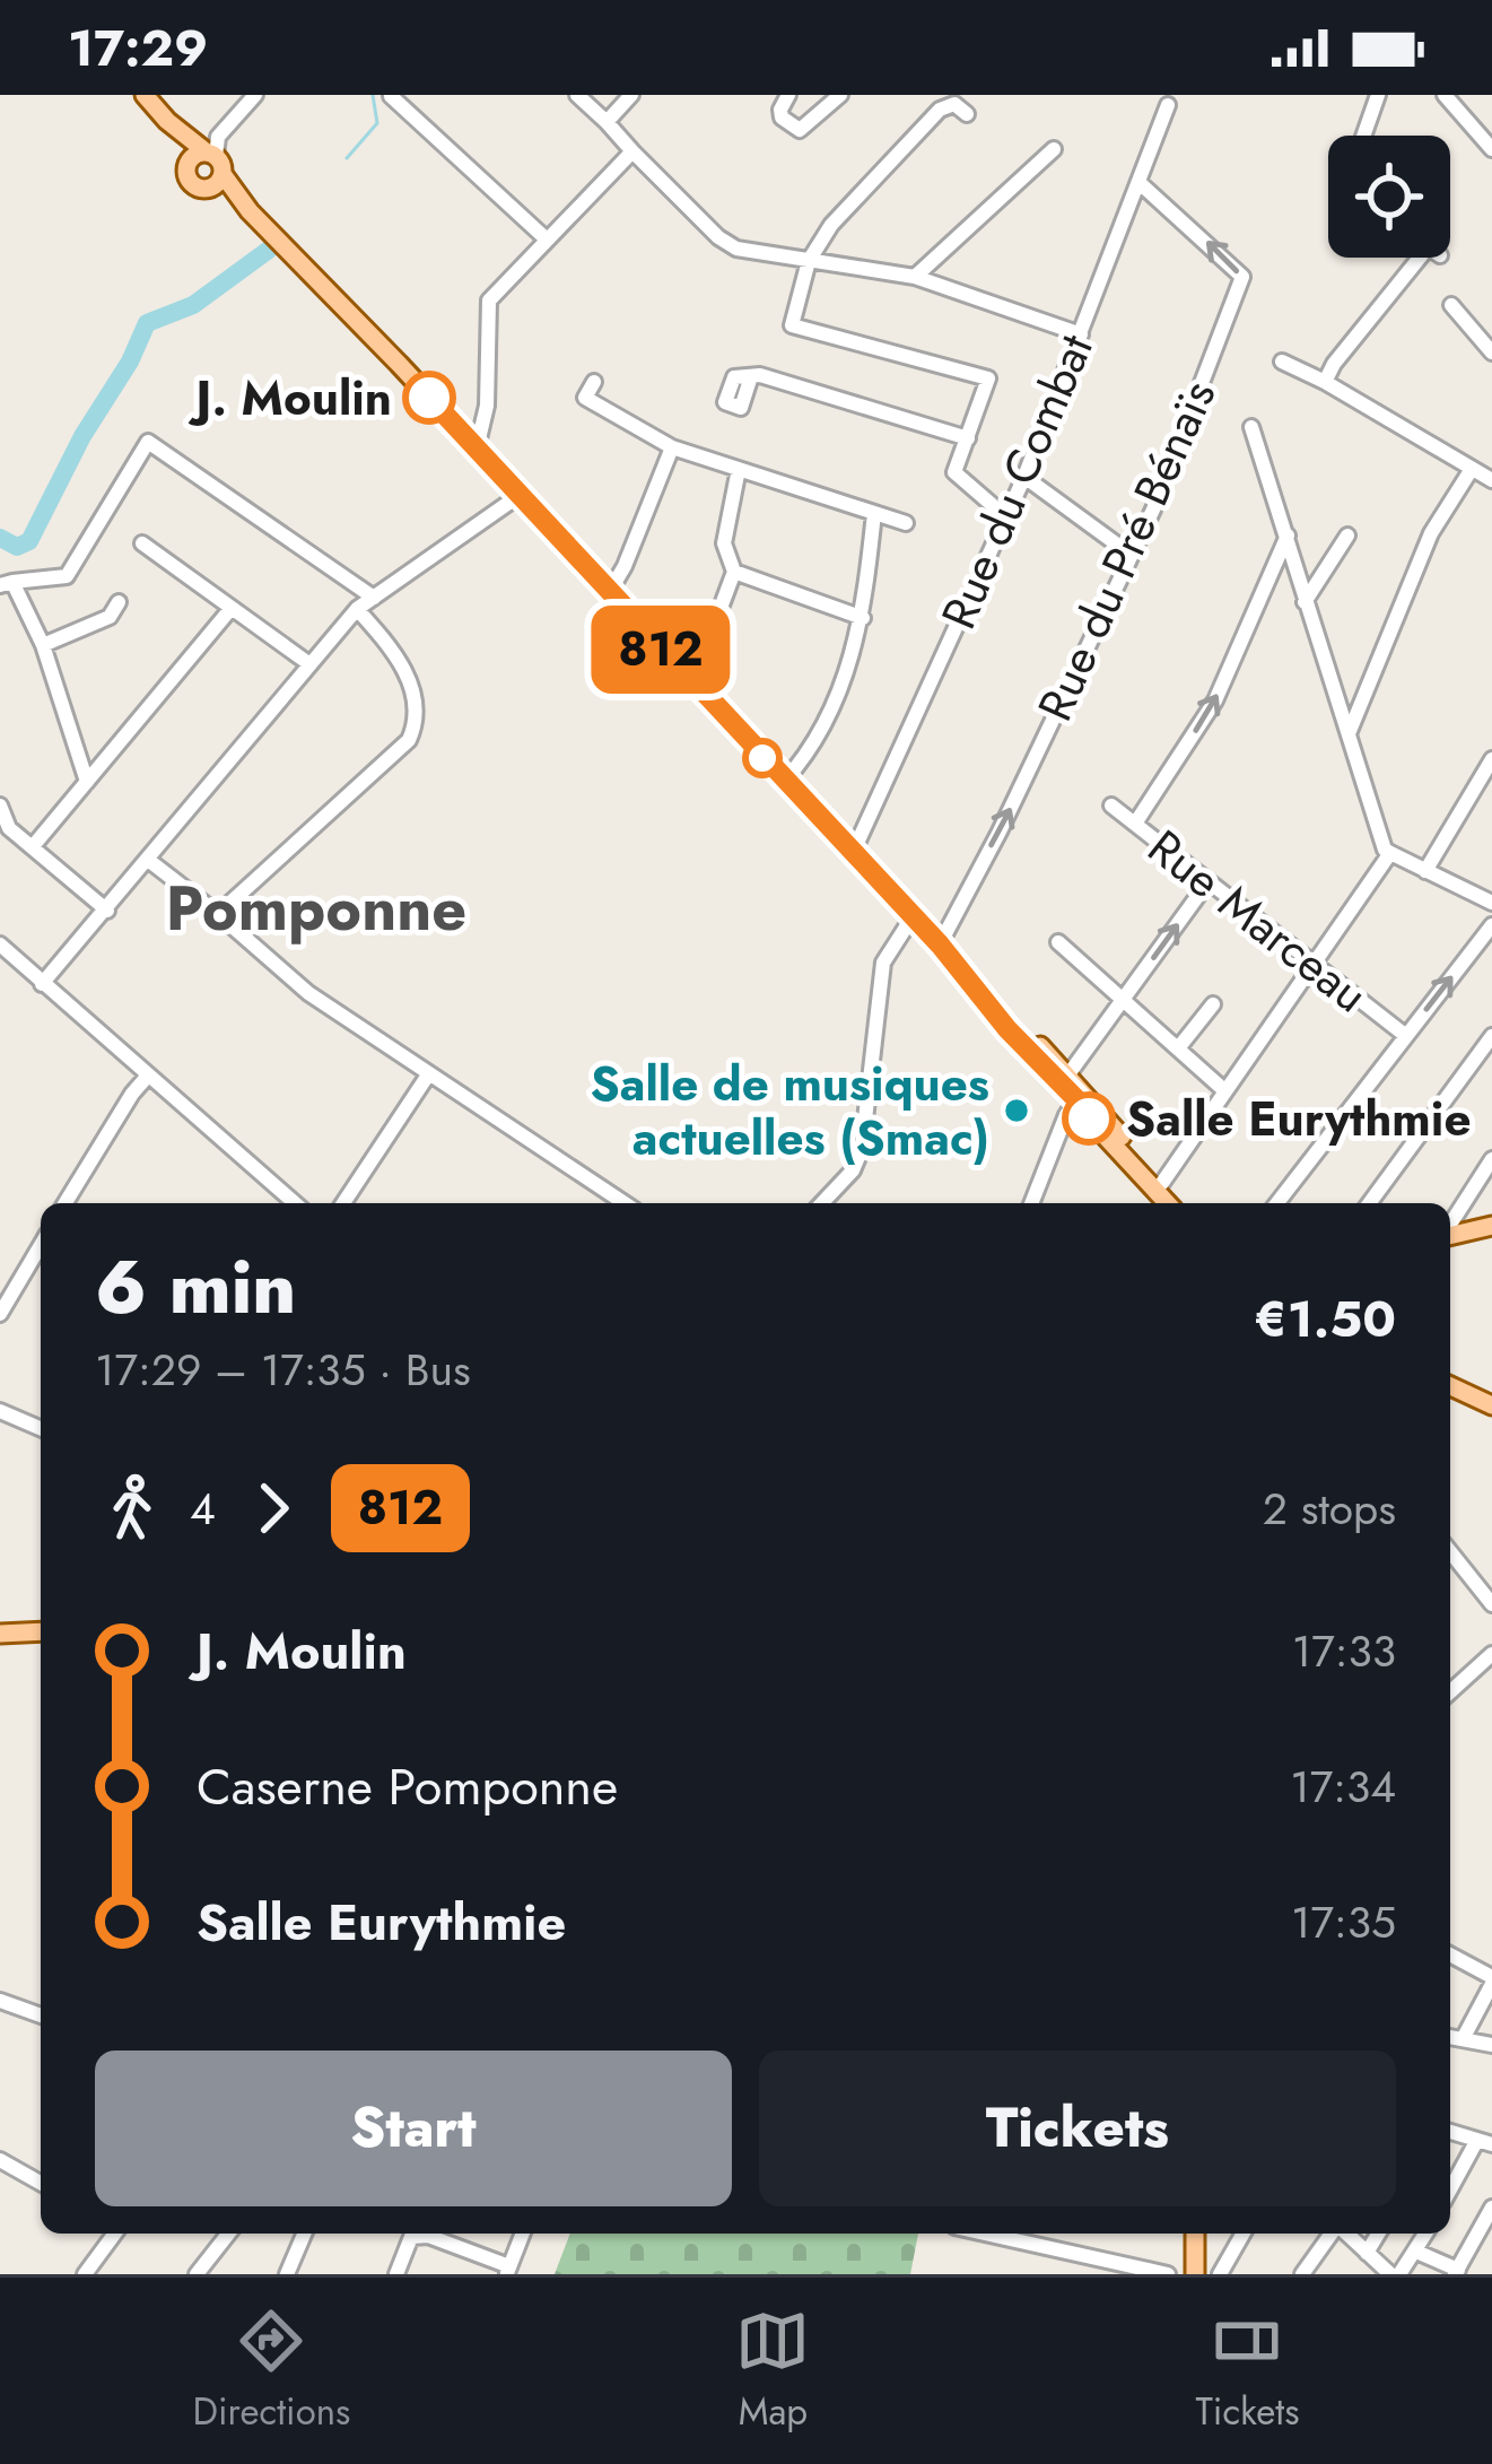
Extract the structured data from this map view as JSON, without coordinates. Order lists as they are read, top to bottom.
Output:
{
  "streets": {
    "street": ["Rue du Combat", "Rue du Pré Bénaïs", "Rue Marceau"]
  },
  "crossings": [
    ["Rue du Combat", "Rue du Pré Bénaïs"]
  ],
  "one_way": ["Rue du Pré Bénaïs"],
  "districts": ["Pomponne"],
  "places": ["J. Moulin", "Salle de musiques actuelles (Smac)", "Salle Eurythmie"],
  "lines": ["bus line 812"],
  "page": {
    "status": "17:29",
    "on_map": "812",
    "heading": ["6 min", "17:29 – 17:35 · Bus", "€1.50"],
    "legs": ["4", "812", "2 stops"],
    "list": [
      {
        "name": "J. Moulin",
        "value": "17:33"
      },
      {
        "name": "Caserne Pomponne",
        "value": "17:34"
      },
      {
        "name": "Salle Eurythmie",
        "value": "17:35"
      }
    ],
    "buttons": ["Start", "Tickets"],
    "tabs": ["Directions", "Map", "Tickets"]
  }
}
